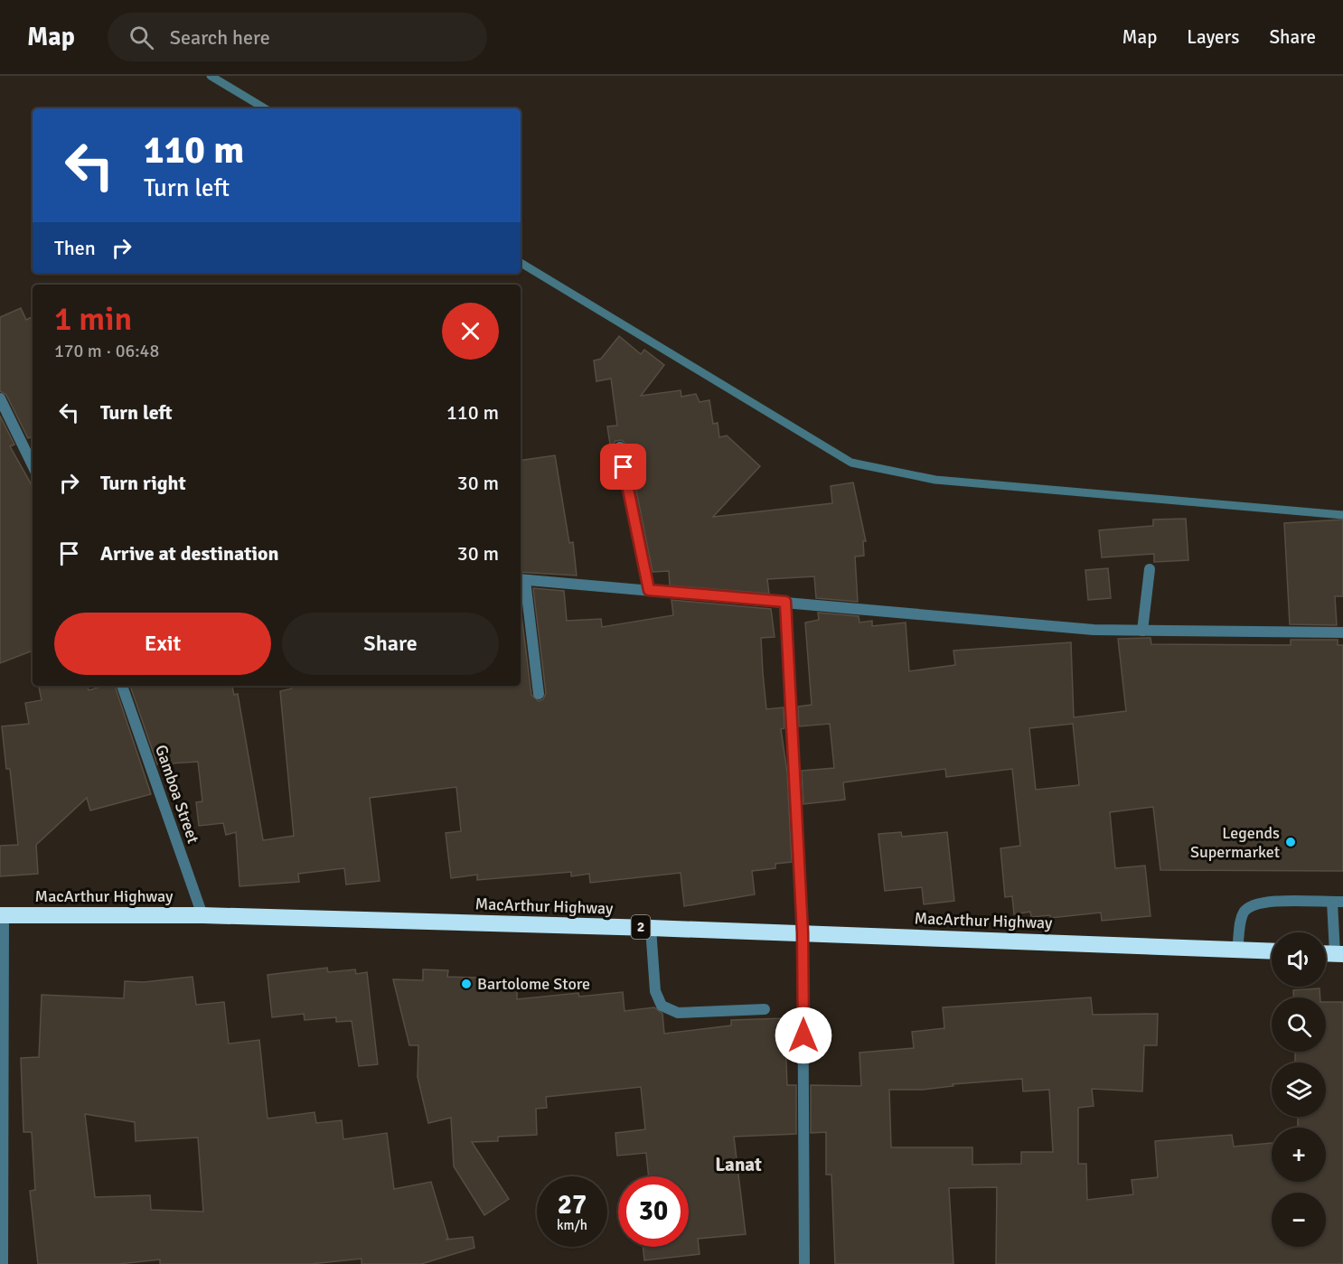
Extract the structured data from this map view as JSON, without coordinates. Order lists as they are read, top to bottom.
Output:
{
  "streets": {
    "highway": ["MacArthur Highway", "2"],
    "street": ["Gamboa Street"]
  },
  "crossings": [
    ["Gamboa Street", "MacArthur Highway"]
  ],
  "districts": ["Lanat"],
  "places": ["Legends Supermarket", "Bartolome Store"],
  "page": {
    "header": "Map",
    "search": "Search here",
    "nav": ["Map", "Layers", "Share"],
    "turn": ["110 m", "Turn left"],
    "then": "Then",
    "heading": ["1 min", "170 m · 06:48"],
    "list": [
      {
        "name": "Turn left",
        "value": "110 m"
      },
      {
        "name": "Turn right",
        "value": "30 m"
      },
      {
        "name": "Arrive at destination",
        "value": "30 m"
      }
    ],
    "buttons": ["Exit", "Share"],
    "map_buttons": ["+", "−"],
    "speed": "27 km/h",
    "limit": "30"
  }
}
